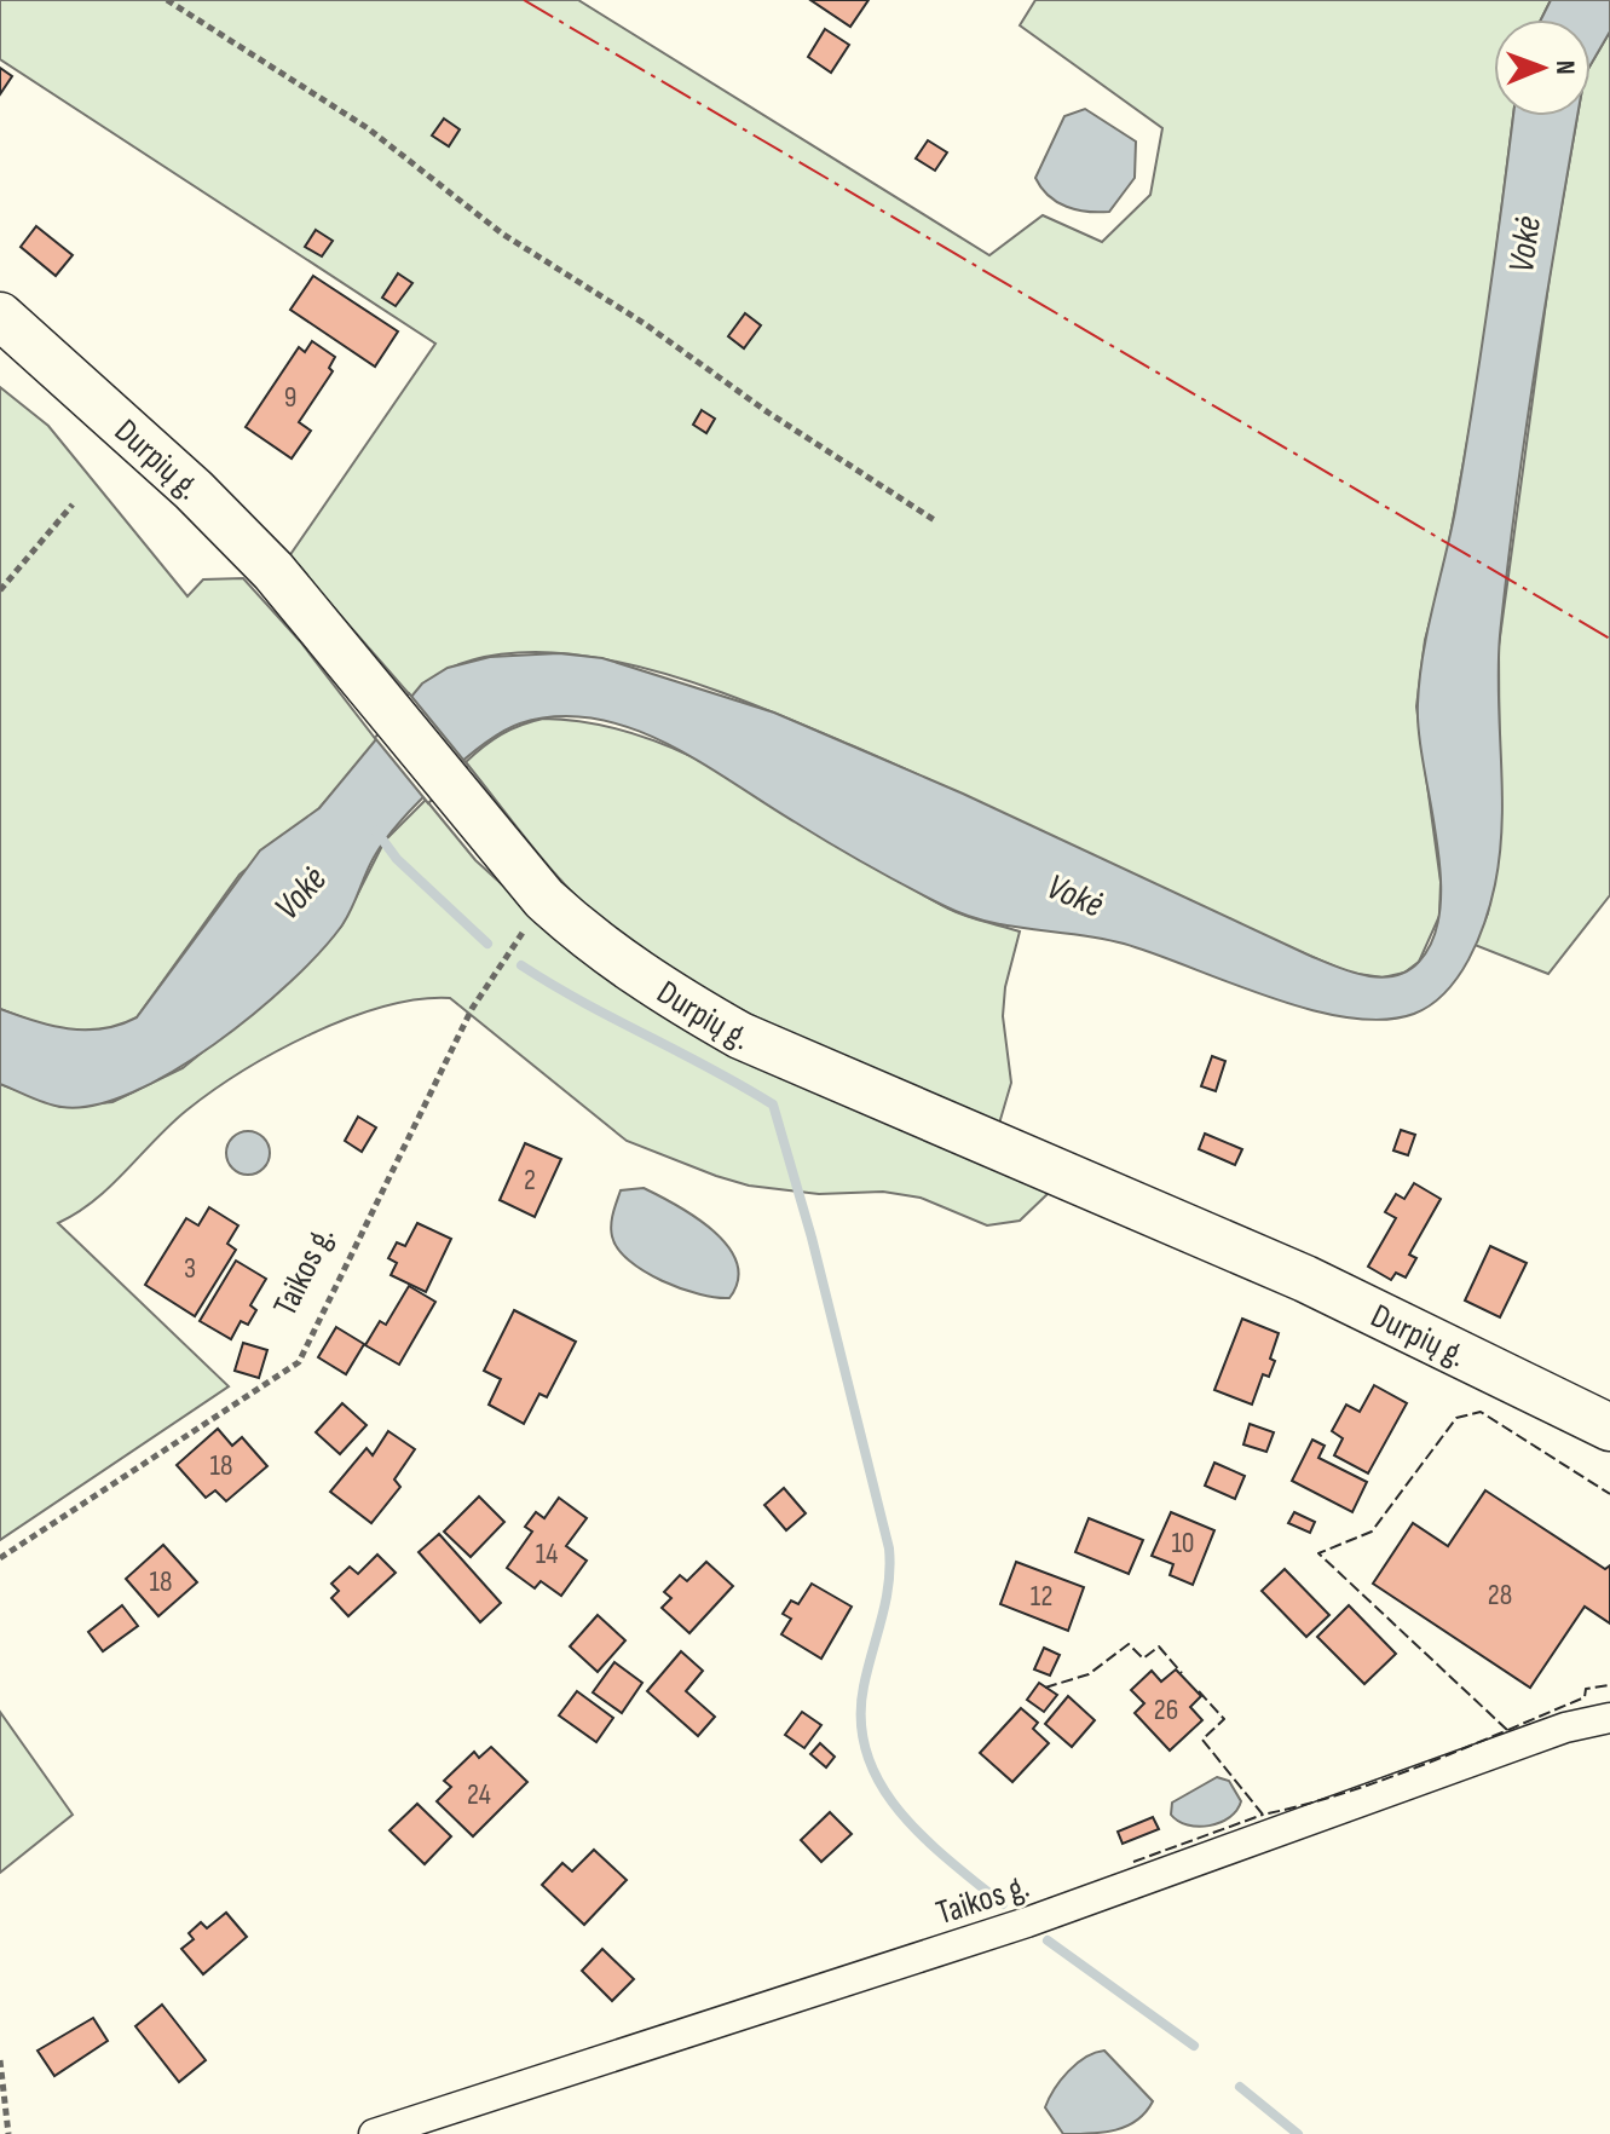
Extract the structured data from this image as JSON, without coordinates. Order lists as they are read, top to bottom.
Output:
{
  "streets": {
    "main road": ["Durpių g."],
    "street": ["Taikos g."]
  },
  "crossings": [
    ["Durpių g.", "Taikos g."]
  ],
  "water": ["Vokė"],
  "house_numbers": [
    "9",
    "2",
    "3",
    "18",
    "10",
    "14",
    "18",
    "28",
    "12",
    "26",
    "24"
  ],
  "north": "right"
}
